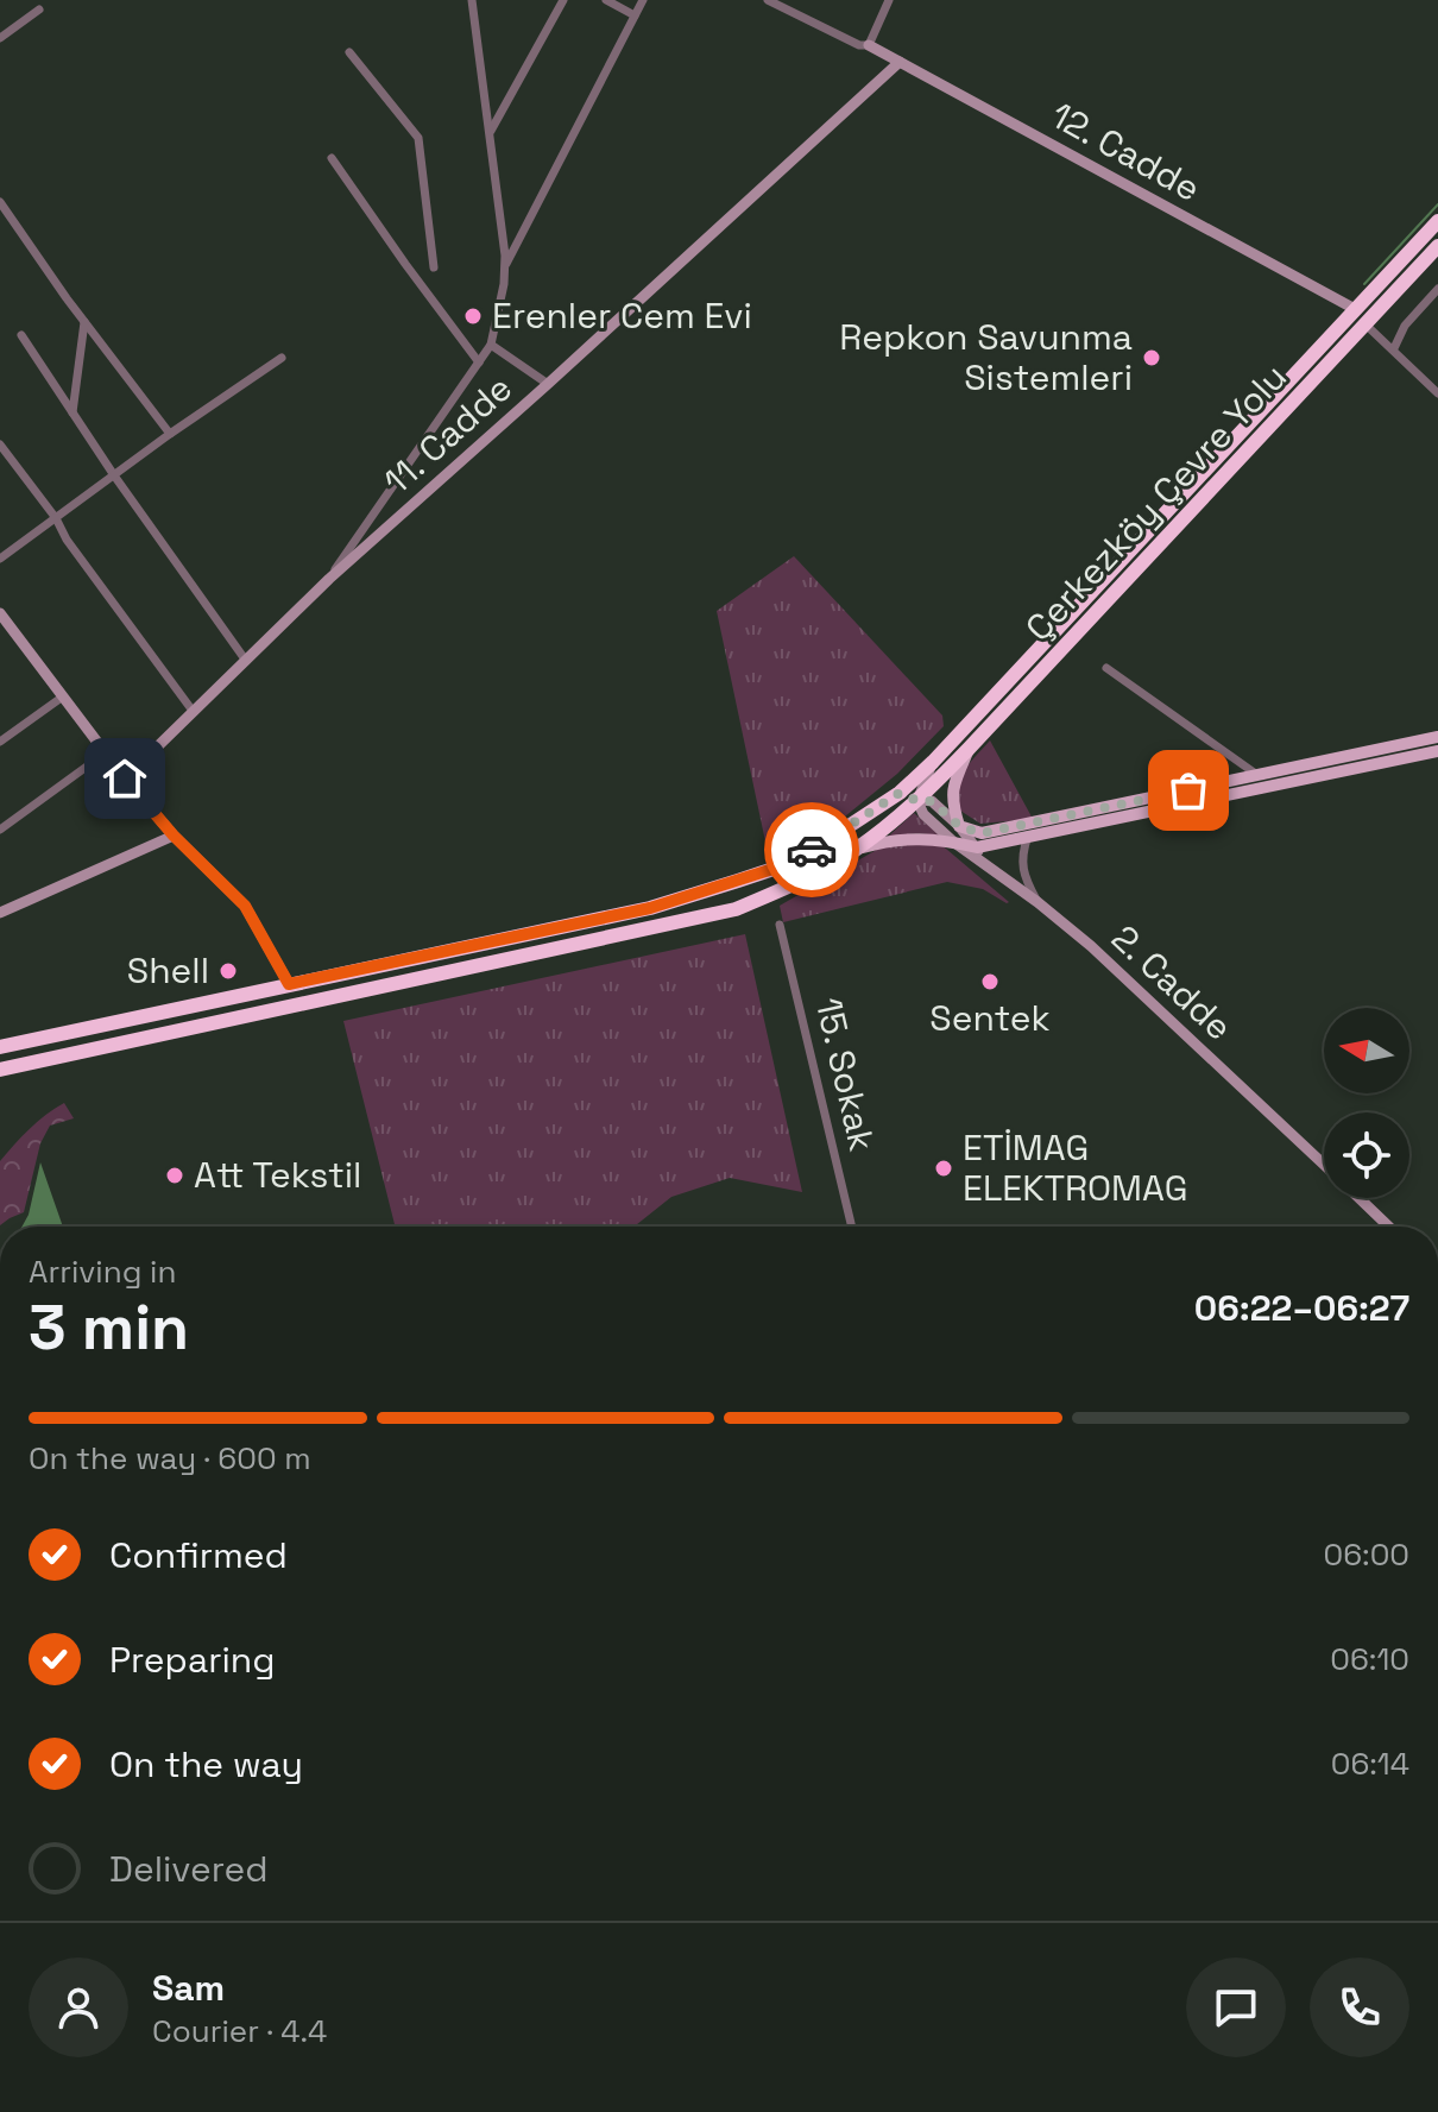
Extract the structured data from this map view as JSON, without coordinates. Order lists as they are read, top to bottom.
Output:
{
  "streets": {
    "highway": ["Çerkezköy Çevre Yolu"],
    "street": [
      "12. Cadde",
      "11. Cadde",
      "2. Cadde",
      "15. Sokak"
    ]
  },
  "crossings": [
    ["12. Cadde", "11. Cadde"],
    ["Çerkezköy Çevre Yolu", "2. Cadde"]
  ],
  "places": [
    "Erenler Cem Evi",
    "Repkon Savunma Sistemleri",
    "Shell",
    "Sentek",
    "ETİMAG ELEKTROMAG",
    "Att Tekstil"
  ],
  "north": "left",
  "page": {
    "heading": ["3 min", "Arriving in", "06:22–06:27"],
    "panel": ["Sam", "Courier · 4.4"],
    "bar": "On the way · 600 m",
    "list": [
      ["Confirmed", "06:00"],
      ["Preparing", "06:10"],
      ["On the way", "06:14"],
      "Delivered"
    ]
  }
}
